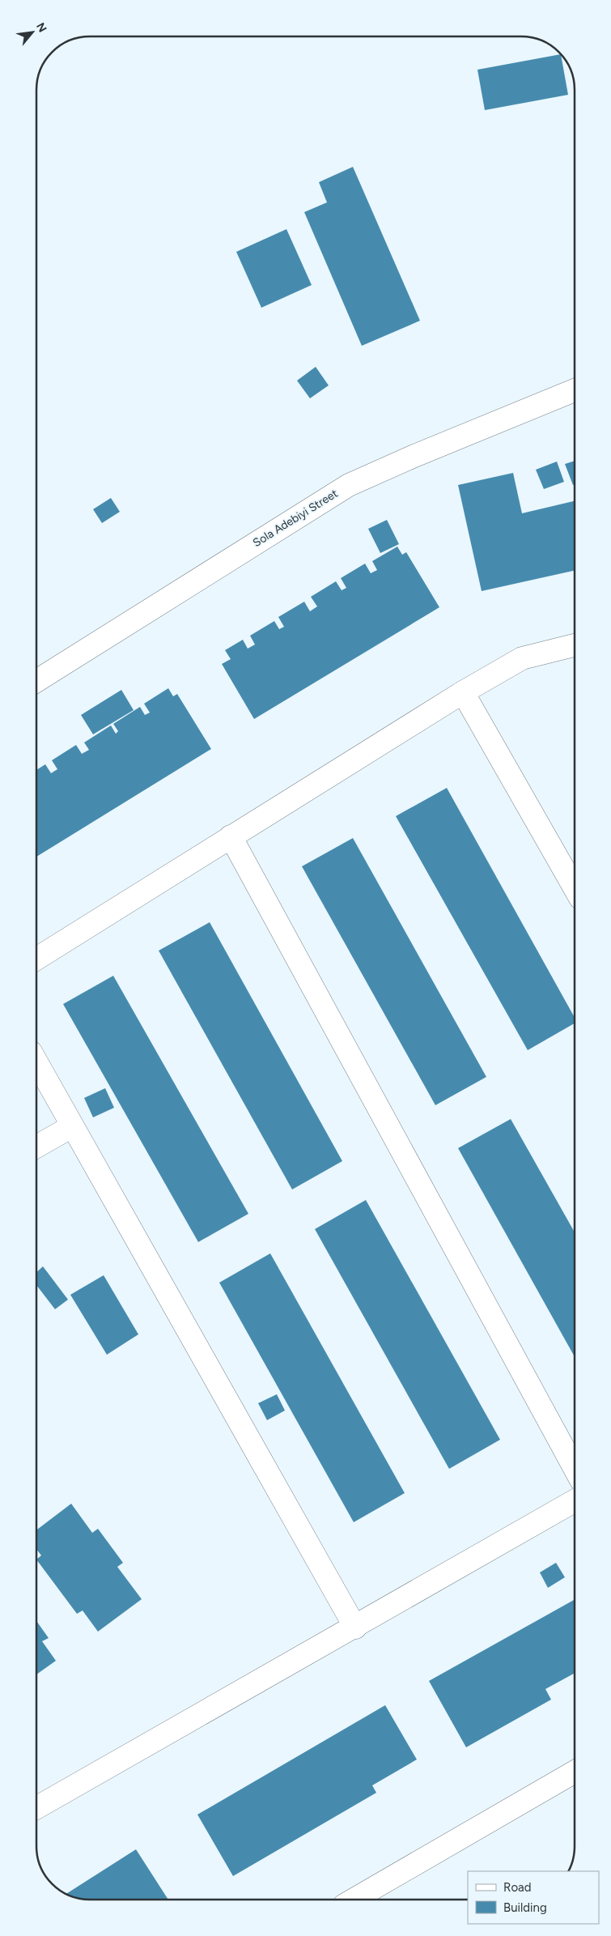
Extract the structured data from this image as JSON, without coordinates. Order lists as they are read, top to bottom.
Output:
{
  "streets": {
    "street": ["Sola Adebiyi Street"]
  },
  "legend": ["Road", "Building"],
  "north": "top right"
}
